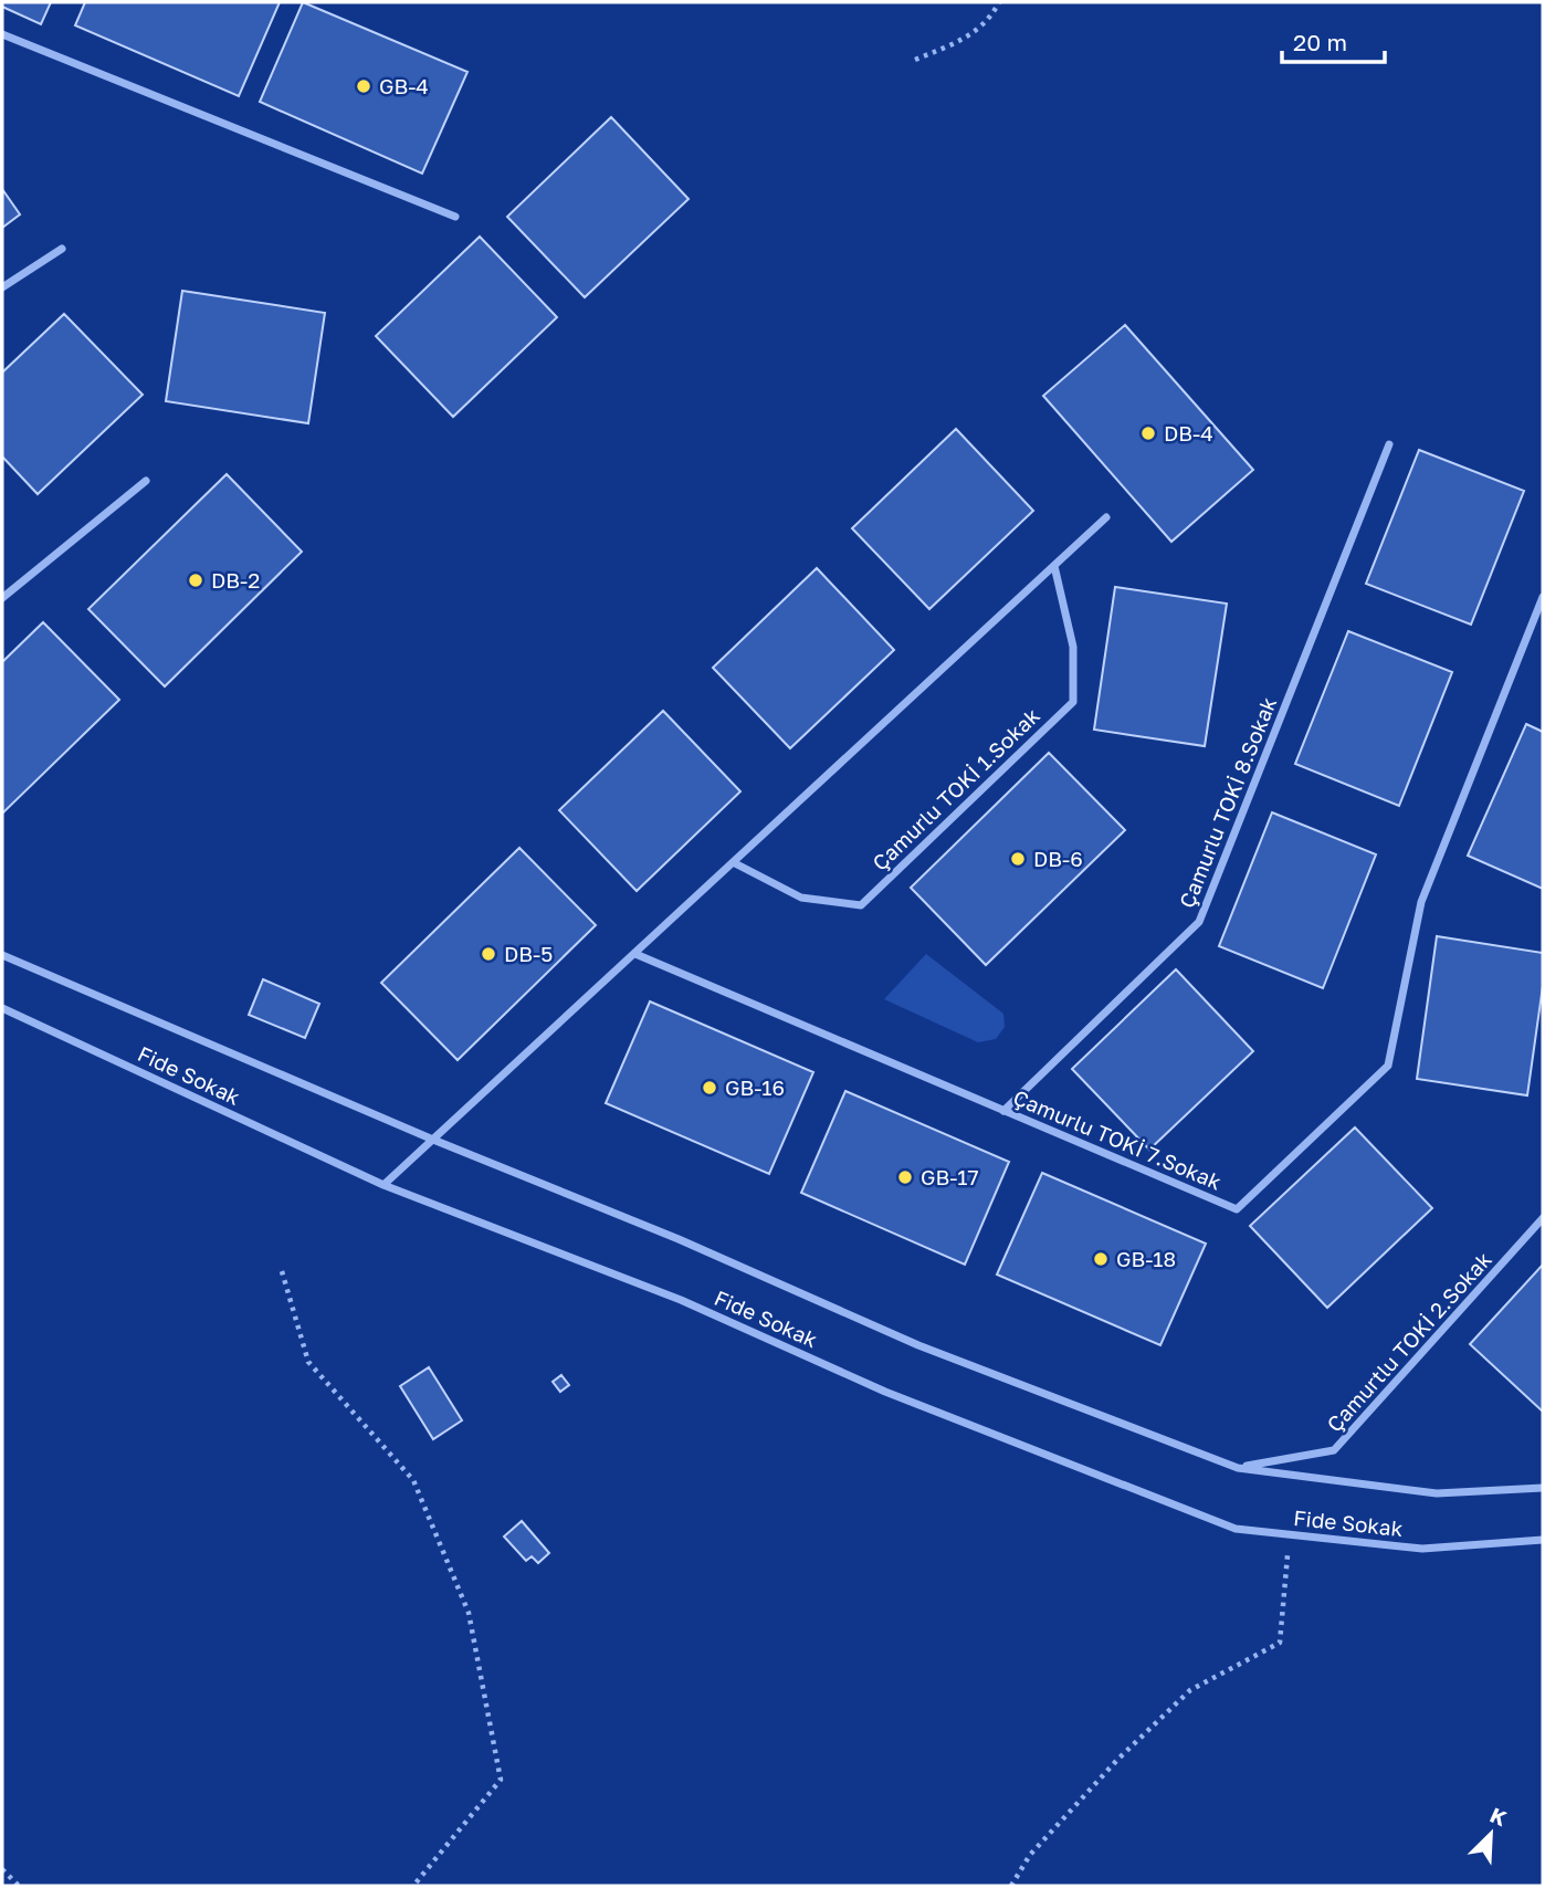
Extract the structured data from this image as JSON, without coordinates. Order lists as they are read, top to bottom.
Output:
{
  "streets": {
    "street": [
      "Çamurlu TOKİ 1.Sokak",
      "Çamurlu TOKİ 8.Sokak",
      "Fide Sokak",
      "Çamurlu TOKİ 7.Sokak",
      "Çamurtlu TOKİ 2.Sokak"
    ]
  },
  "crossings": [
    ["Çamurlu TOKİ 8.Sokak", "Çamurlu TOKİ 7.Sokak"],
    ["Fide Sokak", "Çamurtlu TOKİ 2.Sokak"]
  ],
  "places": [
    "GB-4",
    "DB-4",
    "DB-2",
    "DB-6",
    "DB-5",
    "GB-16",
    "GB-17",
    "GB-18"
  ],
  "scale_bar": "20 m",
  "north": "top right"
}
